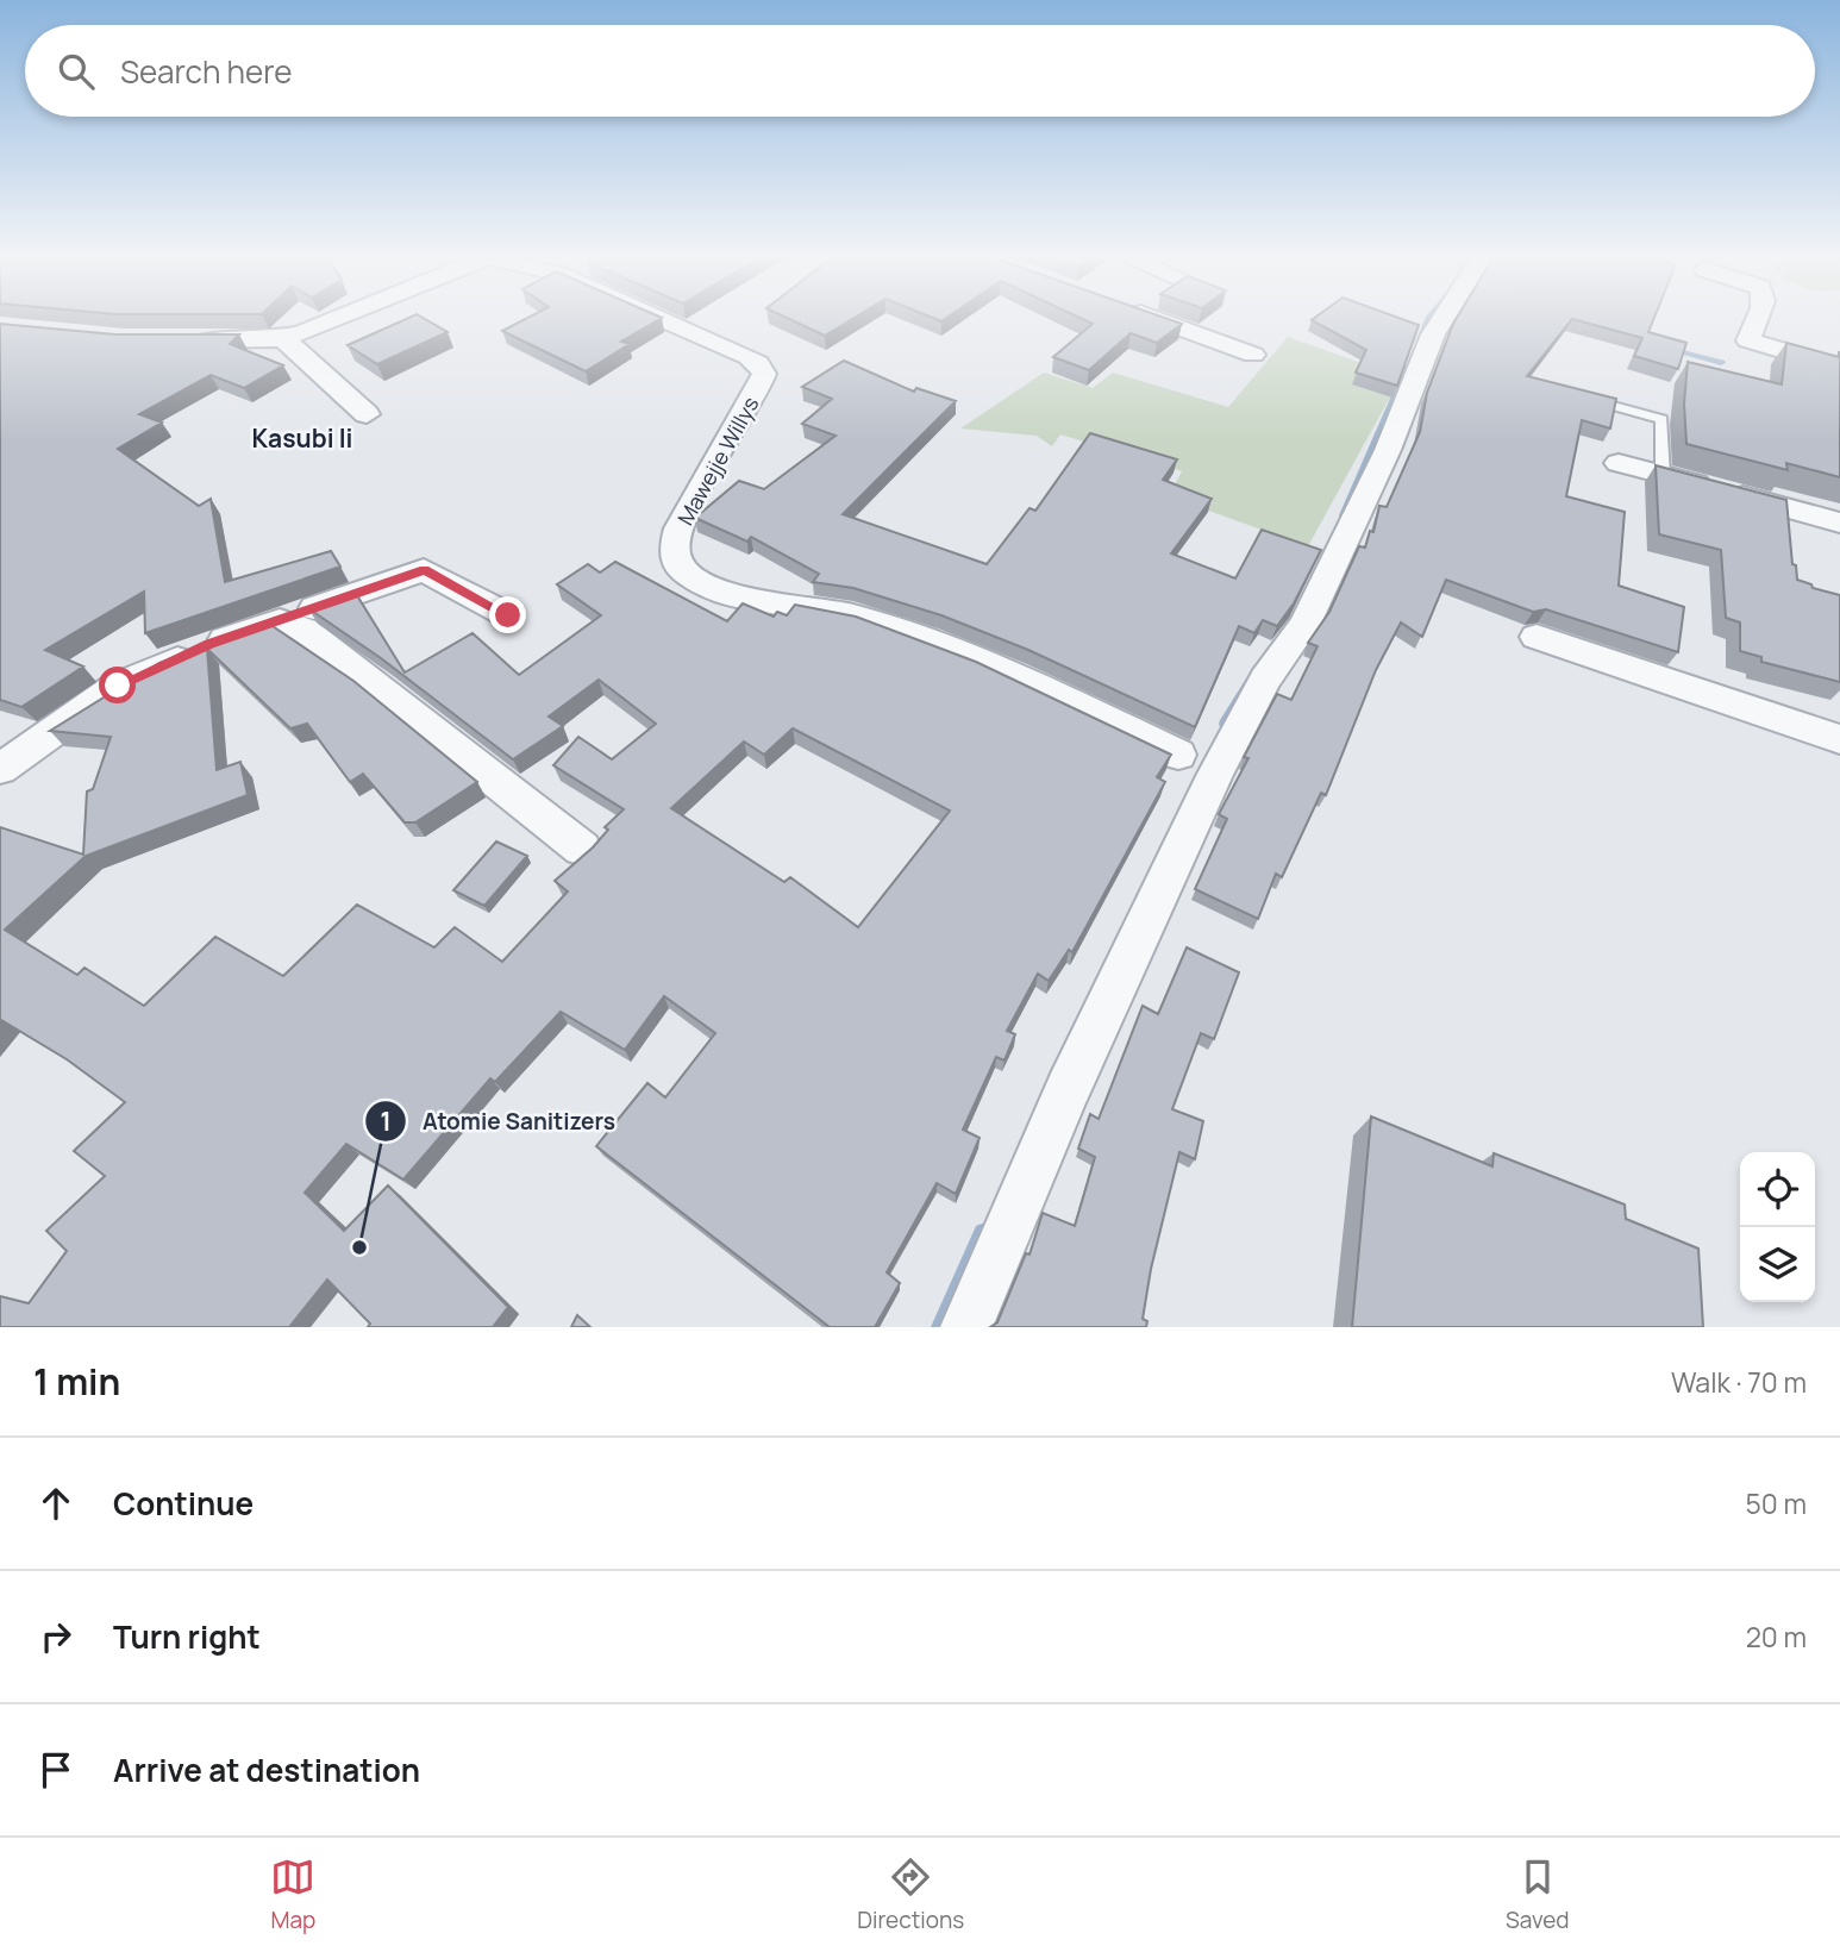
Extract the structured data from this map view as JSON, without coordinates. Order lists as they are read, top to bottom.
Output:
{
  "streets": {
    "street": ["Mawejje Willys"]
  },
  "districts": ["Kasubi Ii"],
  "places": ["Atomie Sanitizers"],
  "page": {
    "search": "Search here",
    "heading": ["1 min", "Walk · 70 m"],
    "list": [
      ["Continue", "50 m"],
      ["Turn right", "20 m"],
      "Arrive at destination"
    ],
    "nav": ["Map", "Directions", "Saved"]
  }
}
